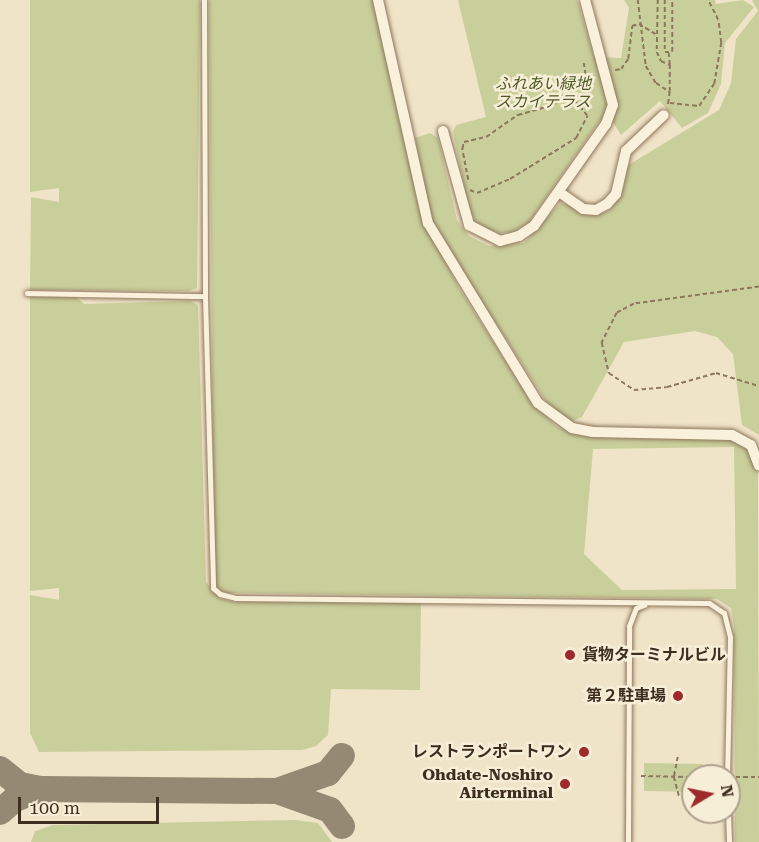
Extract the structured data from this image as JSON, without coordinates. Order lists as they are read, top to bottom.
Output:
{
  "parks": ["ふれあい緑地 スカイテラス"],
  "places": [
    "貨物ターミナルビル",
    "第２駐車場",
    "レストランポートワン",
    "Ohdate-Noshiro Airterminal"
  ],
  "scale_bar": "100 m",
  "north": "right"
}
